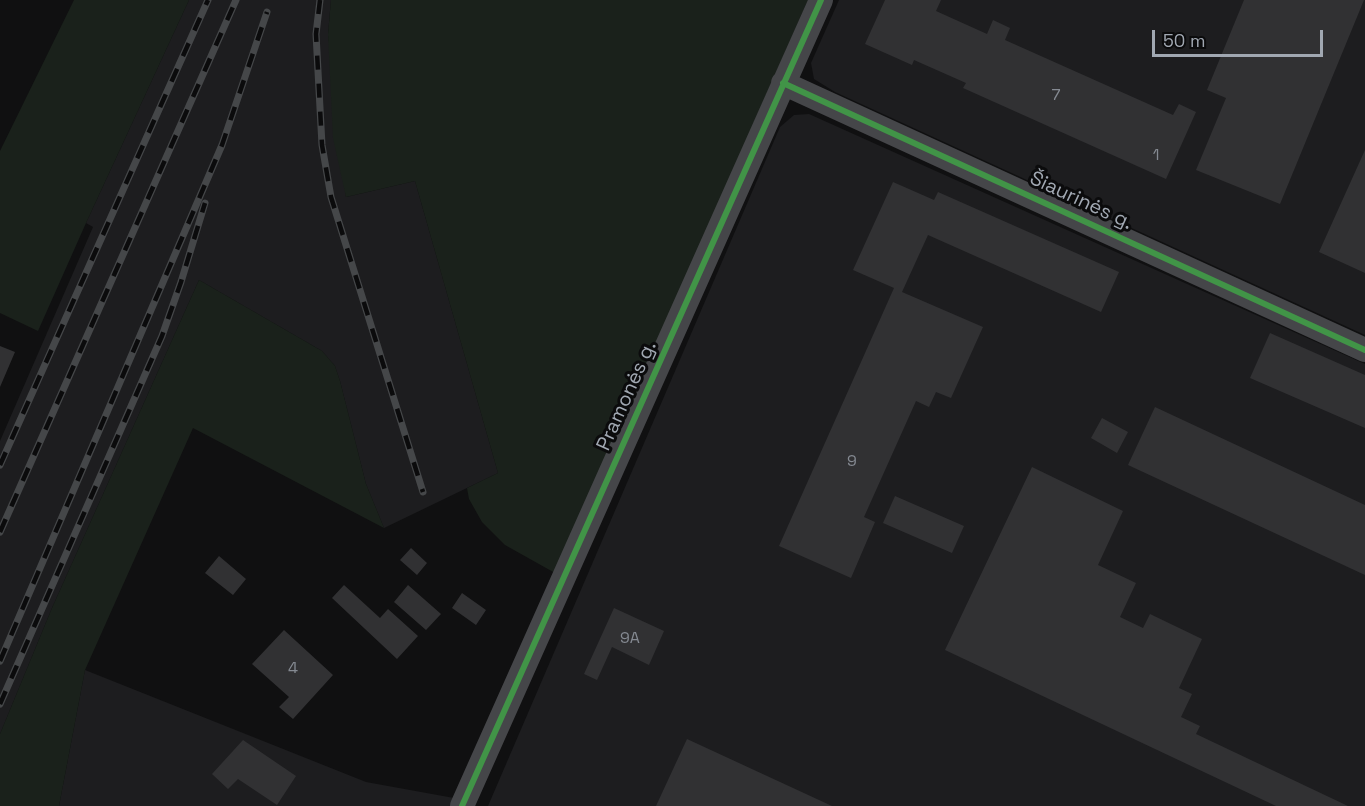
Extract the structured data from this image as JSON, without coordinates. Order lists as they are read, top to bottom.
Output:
{
  "streets": {
    "street": ["Šiaurinės g.", "Pramonės g."]
  },
  "crossings": [
    ["Šiaurinės g.", "Pramonės g."]
  ],
  "house_numbers": [
    "7",
    "1",
    "9",
    "9A",
    "4"
  ],
  "scale_bar": "50 m"
}
